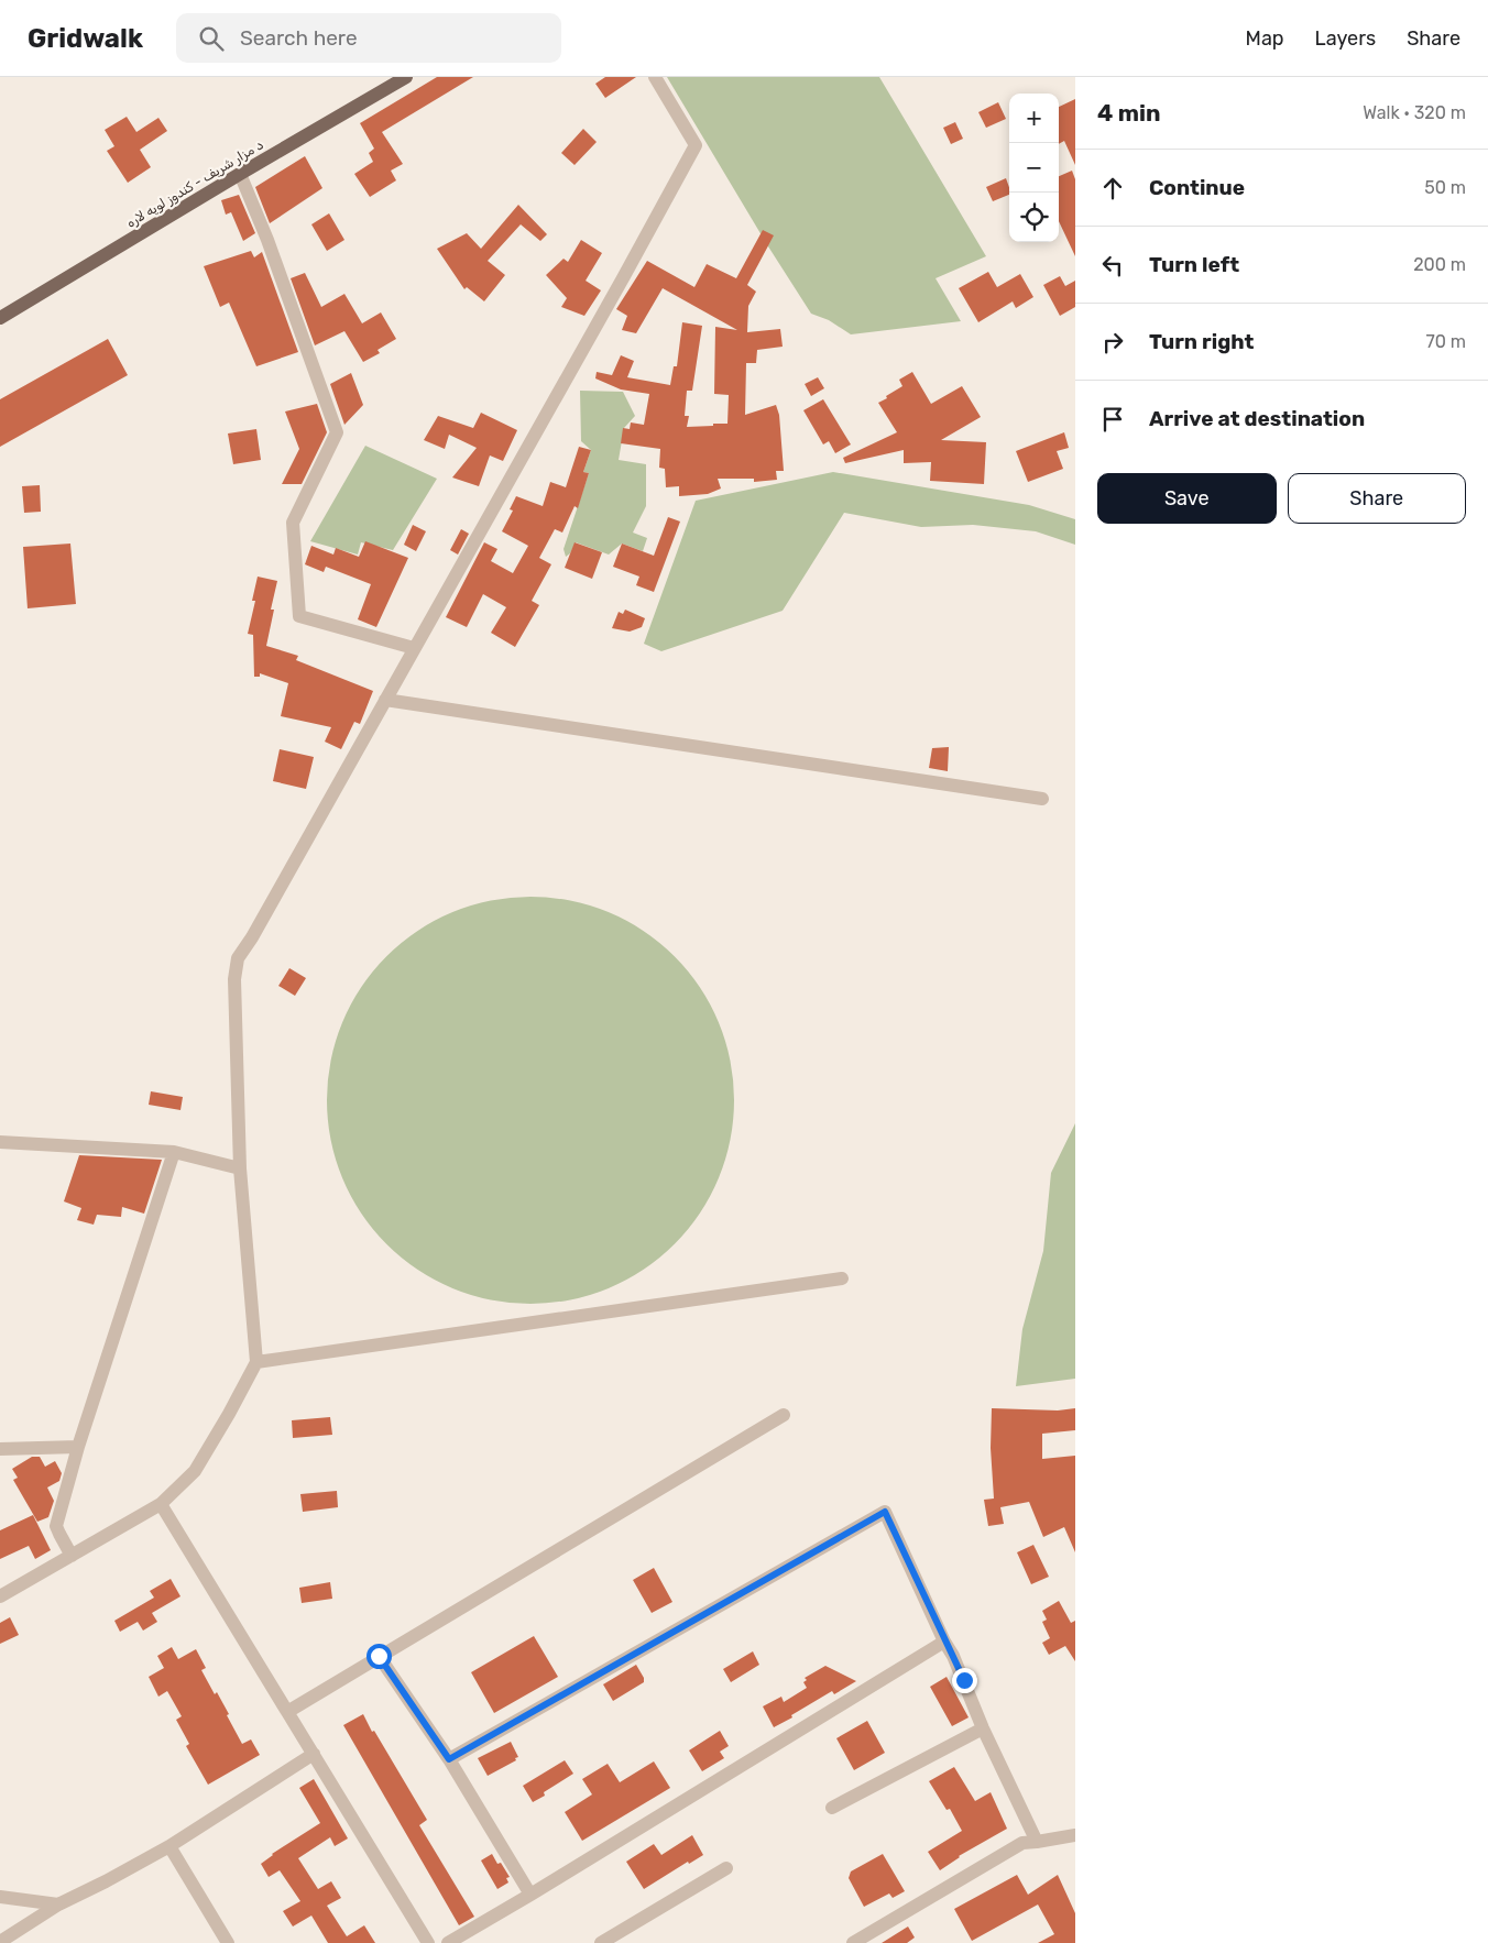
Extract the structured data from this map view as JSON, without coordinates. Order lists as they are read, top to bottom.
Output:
{
  "streets": {
    "main road": ["د مزار شریف - کندوز لویه لاره"]
  },
  "page": {
    "header": "Gridwalk",
    "search": "Search here",
    "nav": ["Map", "Layers", "Share"],
    "heading": ["4 min", "Walk · 320 m"],
    "map_buttons": ["+", "−"],
    "list": [
      ["Continue", "50 m"],
      ["Turn left", "200 m"],
      ["Turn right", "70 m"],
      "Arrive at destination"
    ],
    "buttons": ["Save", "Share"]
  }
}
